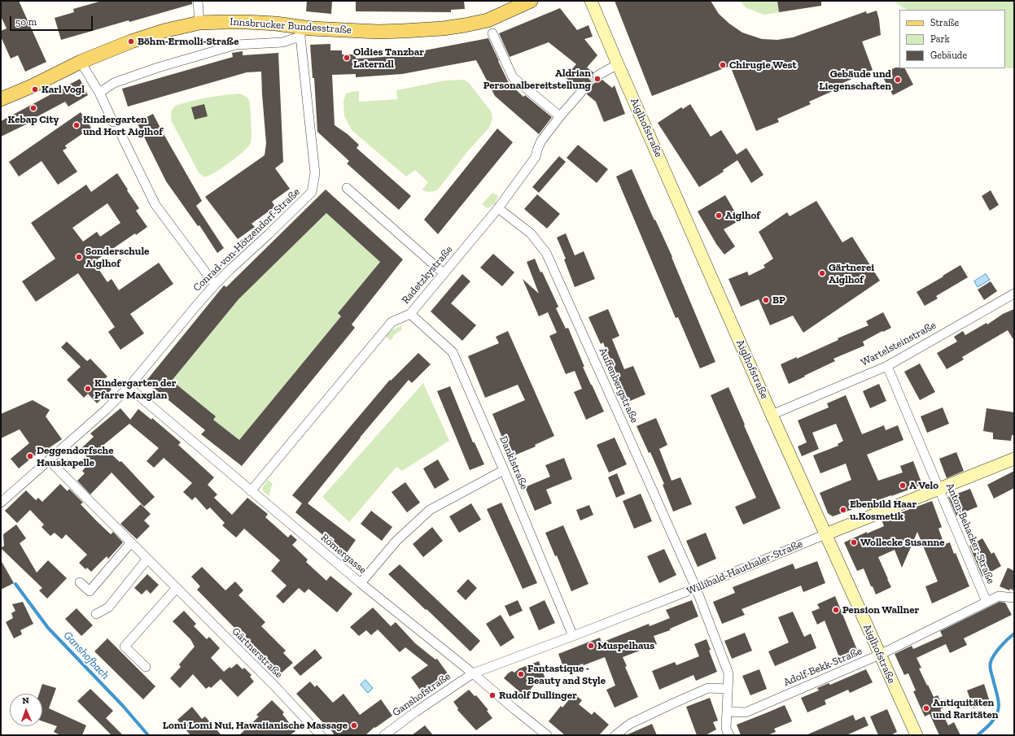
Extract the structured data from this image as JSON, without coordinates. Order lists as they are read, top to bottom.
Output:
{
  "streets": {
    "main road": ["Innsbrucker Bundesstraße"],
    "street": [
      "Aiglhofstraße",
      "Conrad-von-Hötzendorf-Straße",
      "Radetzkystraße",
      "Wartelsteinstraße",
      "Auffenbergstraße",
      "Danklstraße",
      "Anton-Behacker-Straße",
      "Römergasse",
      "Willibald-Hauthaler-Straße",
      "Gärtnerstraße",
      "Adolf-Bekk-Straße",
      "Ganshofstraße"
    ]
  },
  "crossings": [
    ["Innsbrucker Bundesstraße", "Conrad-von-Hötzendorf-Straße"],
    ["Aiglhofstraße", "Wartelsteinstraße"],
    ["Aiglhofstraße", "Willibald-Hauthaler-Straße"],
    ["Aiglhofstraße", "Adolf-Bekk-Straße"],
    ["Conrad-von-Hötzendorf-Straße", "Römergasse"],
    ["Conrad-von-Hötzendorf-Straße", "Gärtnerstraße"],
    ["Radetzkystraße", "Auffenbergstraße"],
    ["Radetzkystraße", "Danklstraße"],
    ["Radetzkystraße", "Römergasse"],
    ["Wartelsteinstraße", "Anton-Behacker-Straße"],
    ["Auffenbergstraße", "Willibald-Hauthaler-Straße"],
    ["Auffenbergstraße", "Adolf-Bekk-Straße"],
    ["Danklstraße", "Willibald-Hauthaler-Straße"],
    ["Anton-Behacker-Straße", "Willibald-Hauthaler-Straße"],
    ["Anton-Behacker-Straße", "Adolf-Bekk-Straße"],
    ["Römergasse", "Willibald-Hauthaler-Straße"],
    ["Römergasse", "Ganshofstraße"],
    ["Willibald-Hauthaler-Straße", "Ganshofstraße"]
  ],
  "water": ["Ganshofbach"],
  "places": [
    "Böhm-Ermolli-Straße",
    "Oldies Tanzbar Laterndl",
    "Chirugie West",
    "Aldrian Personalbereitstellung",
    "Gebäude und Liegenschaften",
    "Karl Vogl",
    "Kebap City",
    "Kindergarten und Hort Aiglhof",
    "Aiglhof",
    "Sonderschule Aiglhof",
    "Gärtnerei Aiglhof",
    "BP",
    "Kindergarten der Pfarre Maxglan",
    "Deggendorfsche Hauskapelle",
    "A Velo",
    "Ebenbild Haar u.Kosmetik",
    "Wollecke Susanne",
    "Pension Wallner",
    "Muspelhaus",
    "Fantastique - Beauty and Style",
    "Rudolf Dullinger",
    "Antiquitäten und Raritäten",
    "Lomi Lomi Nui, Hawaiianische Massage"
  ],
  "legend": ["Straße", "Park", "Gebäude"],
  "scale_bar": "50 m",
  "north": "top"
}
